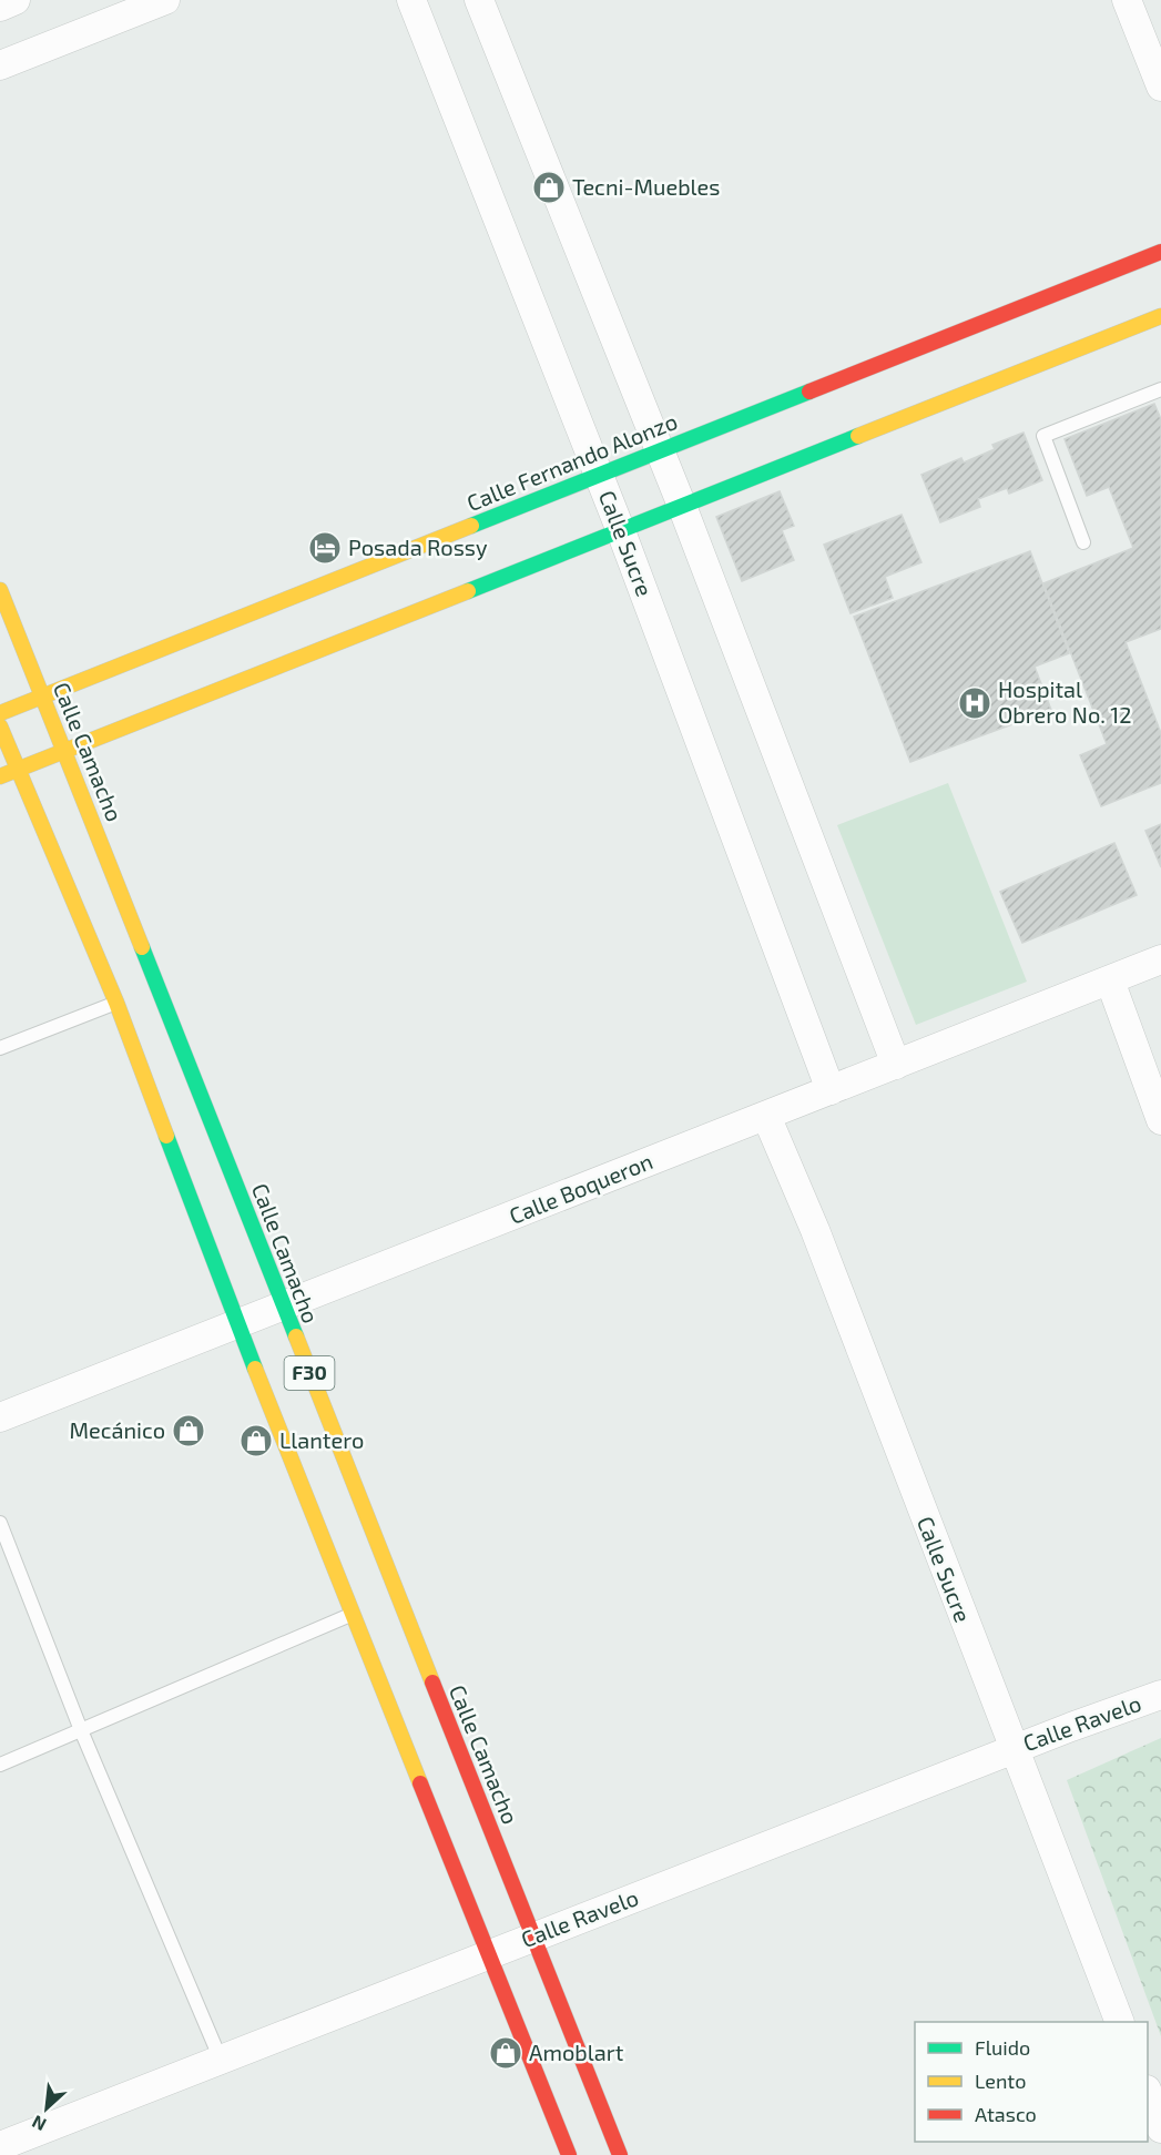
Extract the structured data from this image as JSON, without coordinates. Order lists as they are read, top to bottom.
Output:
{
  "streets": {
    "main road": ["Calle Fernando Alonzo", "Calle Camacho", "F30"],
    "street": ["Calle Sucre", "Calle Boqueron", "Calle Ravelo"]
  },
  "crossings": [
    ["Calle Fernando Alonzo", "Calle Sucre"],
    ["Calle Fernando Alonzo", "Calle Camacho"],
    ["Calle Sucre", "Calle Boqueron"],
    ["Calle Sucre", "Calle Ravelo"],
    ["Calle Camacho", "Calle Boqueron"],
    ["Calle Camacho", "Calle Ravelo"],
    ["Calle Boqueron", "F30"],
    ["F30", "Calle Ravelo"]
  ],
  "places": {
    "shop": [
      "Tecni-Muebles",
      "Mecánico",
      "Llantero",
      "Amoblart"
    ],
    "hotel": ["Posada Rossy"],
    "hospital": ["Hospital Obrero No. 12"]
  },
  "legend": ["Fluido", "Lento", "Atasco"],
  "north": "bottom left"
}
